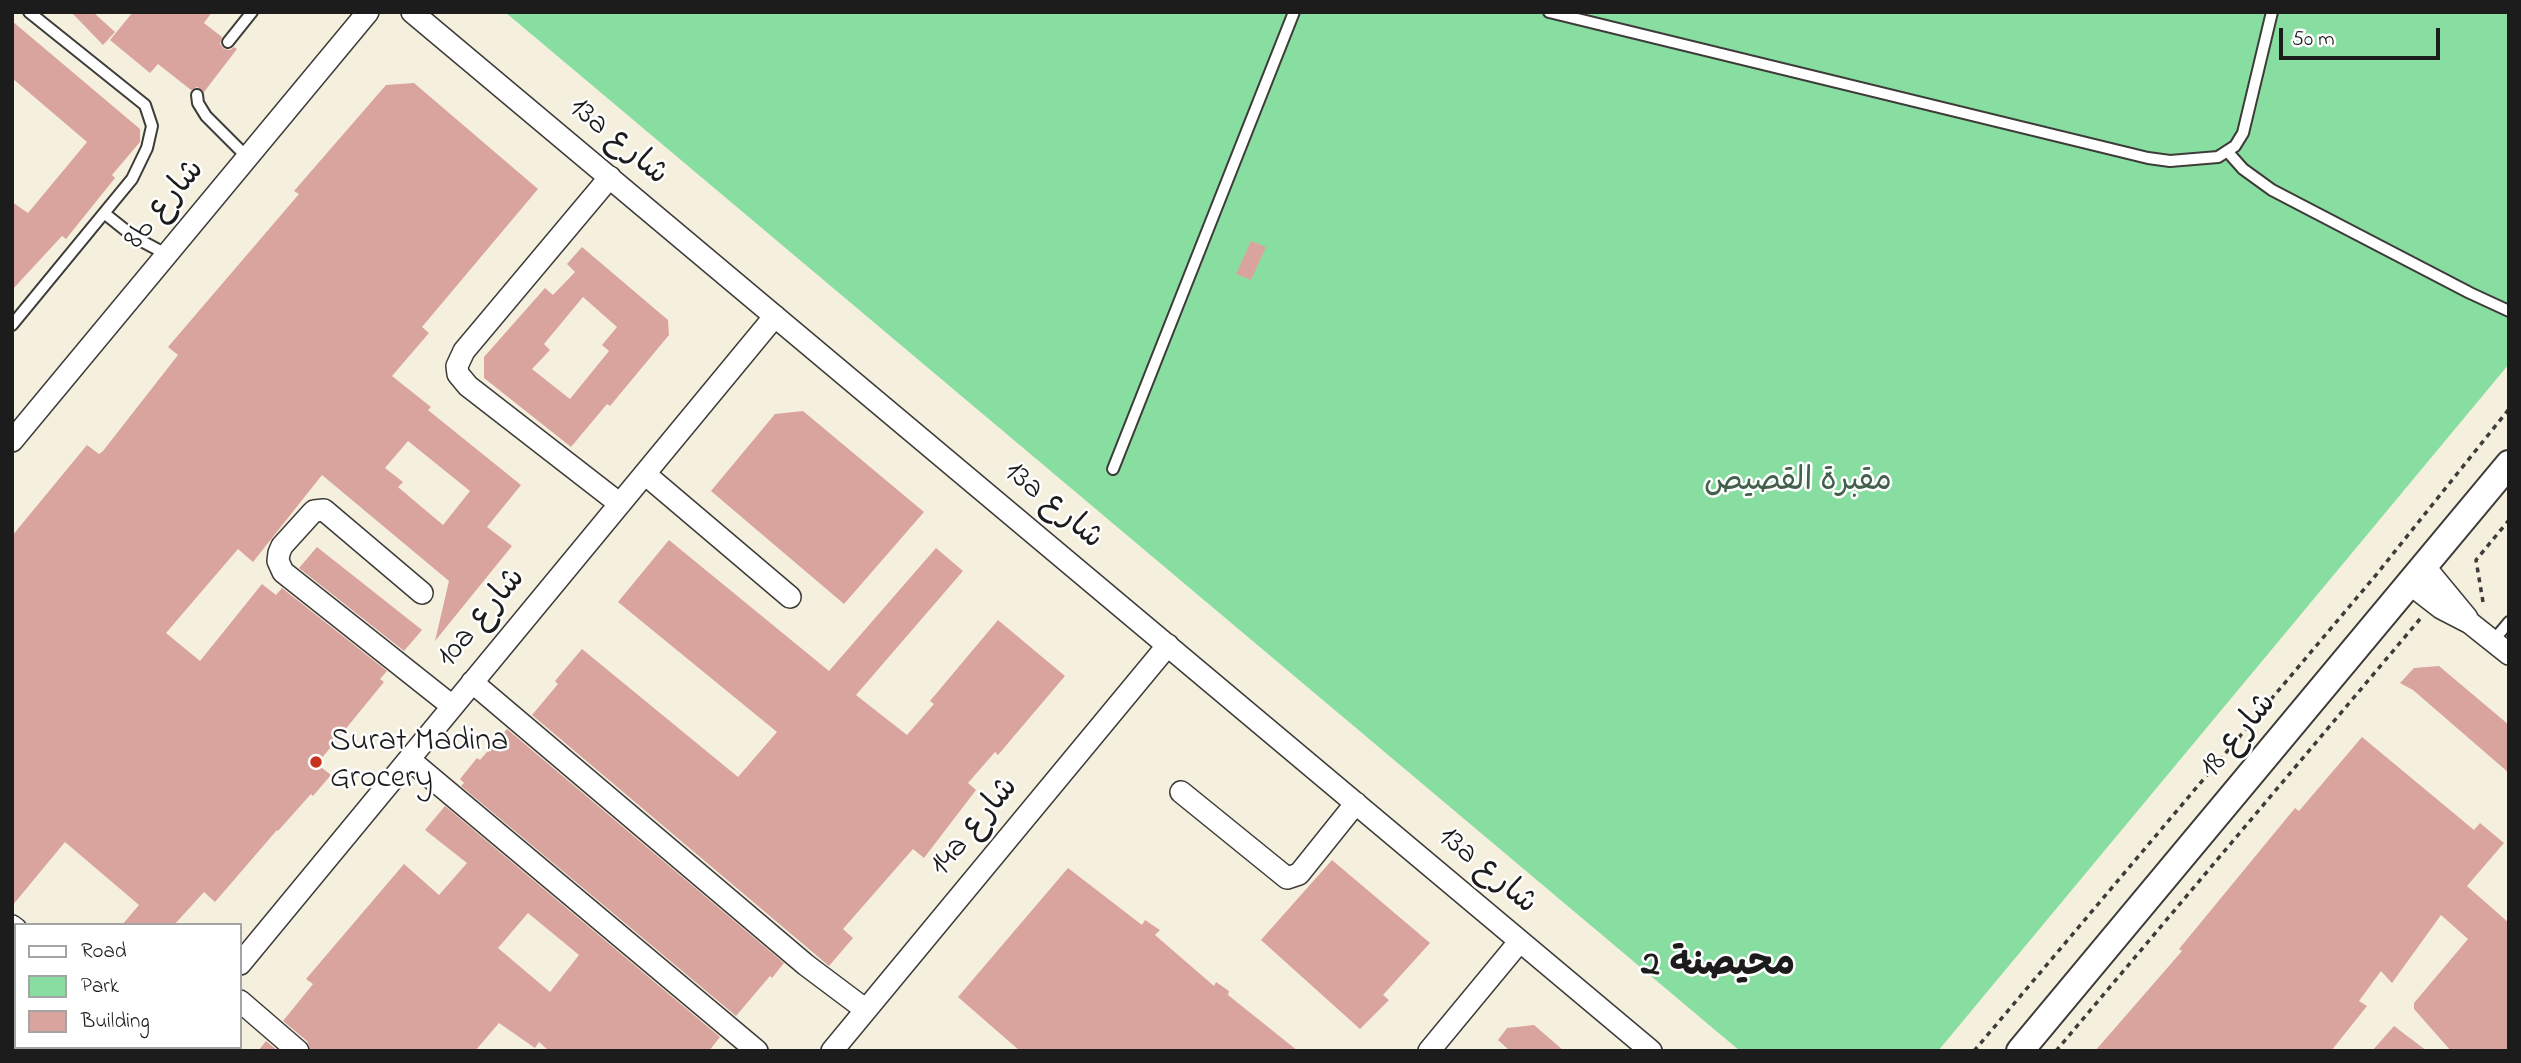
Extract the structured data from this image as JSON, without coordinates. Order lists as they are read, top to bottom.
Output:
{
  "streets": {
    "street": [
      "13a شارع",
      "8b شارع",
      "10a شارع",
      "شارع 18",
      "14a شارع"
    ]
  },
  "crossings": [
    ["13a شارع", "10a شارع"],
    ["13a شارع", "14a شارع"]
  ],
  "districts": ["محيصنة 2"],
  "parks": ["مقبرة القصيص"],
  "places": ["Surat Madina Grocery"],
  "legend": ["Road", "Park", "Building"],
  "scale_bar": "50 m"
}
